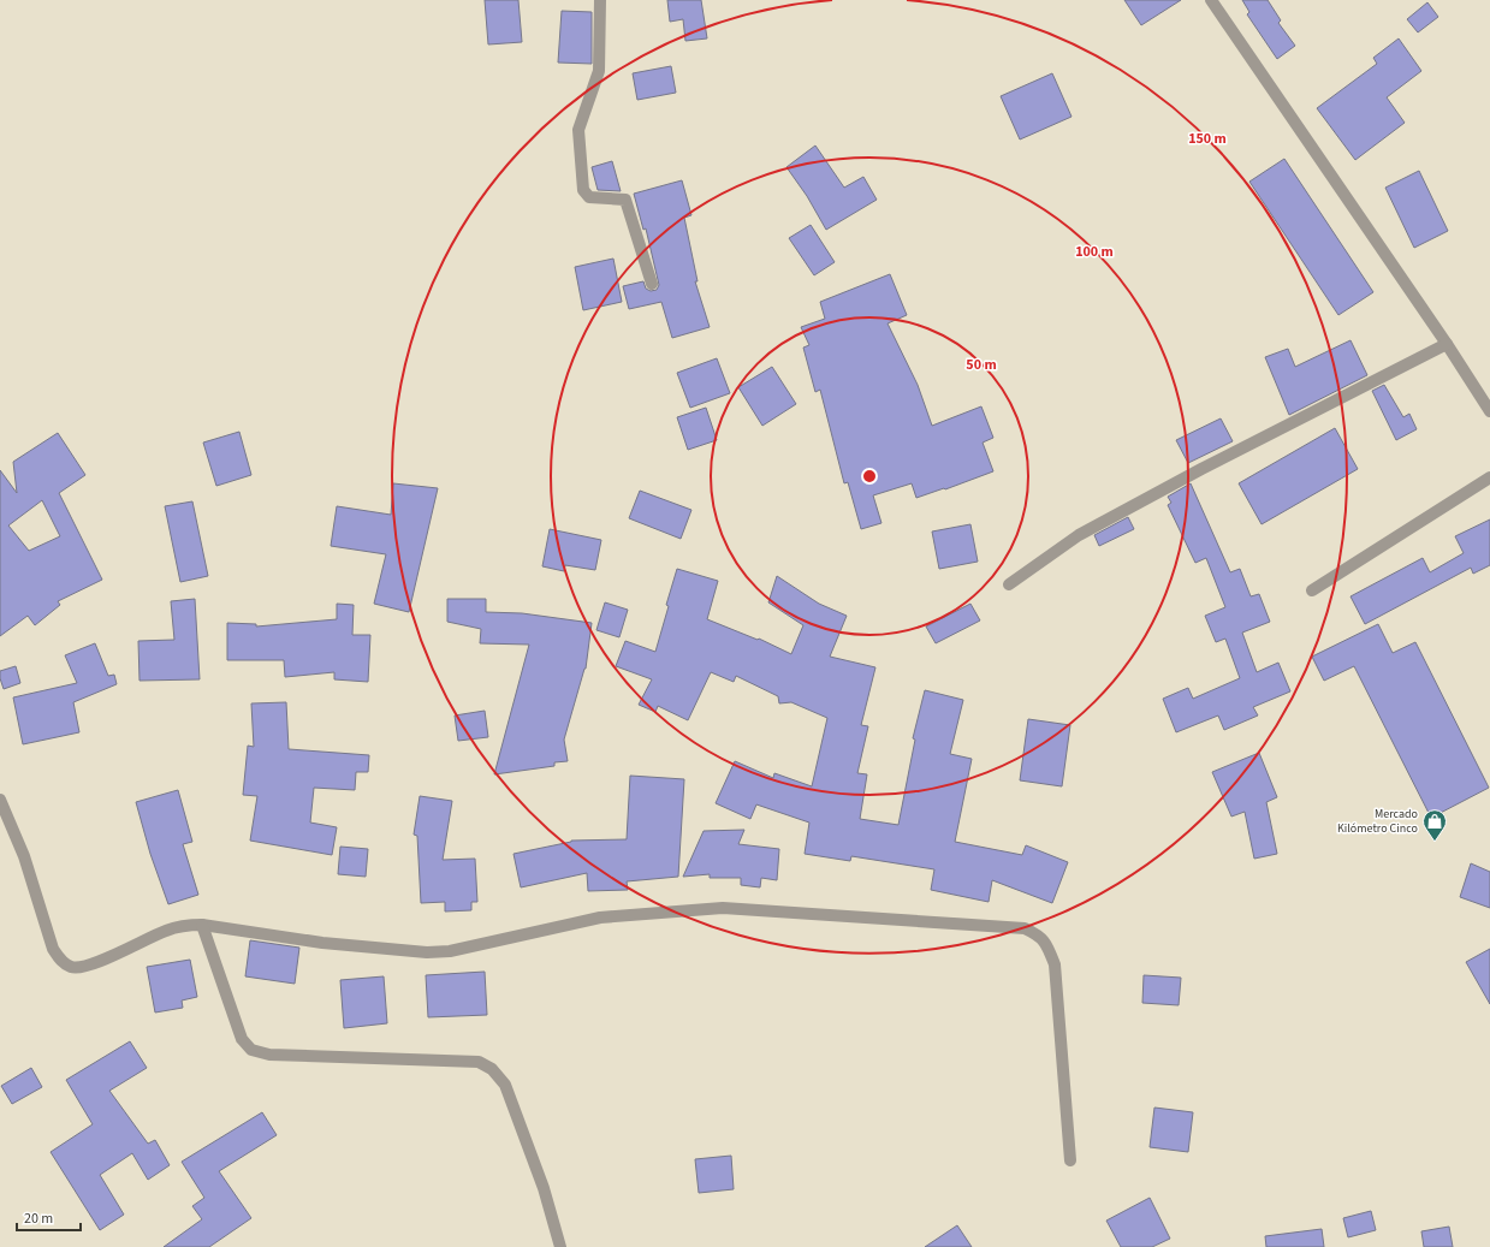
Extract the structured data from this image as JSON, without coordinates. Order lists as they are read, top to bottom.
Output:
{
  "places": {
    "shop": ["Mercado Kilómetro Cinco"]
  },
  "scale_bar": "20 m",
  "rings": ["150 m", "100 m", "50 m"]
}
